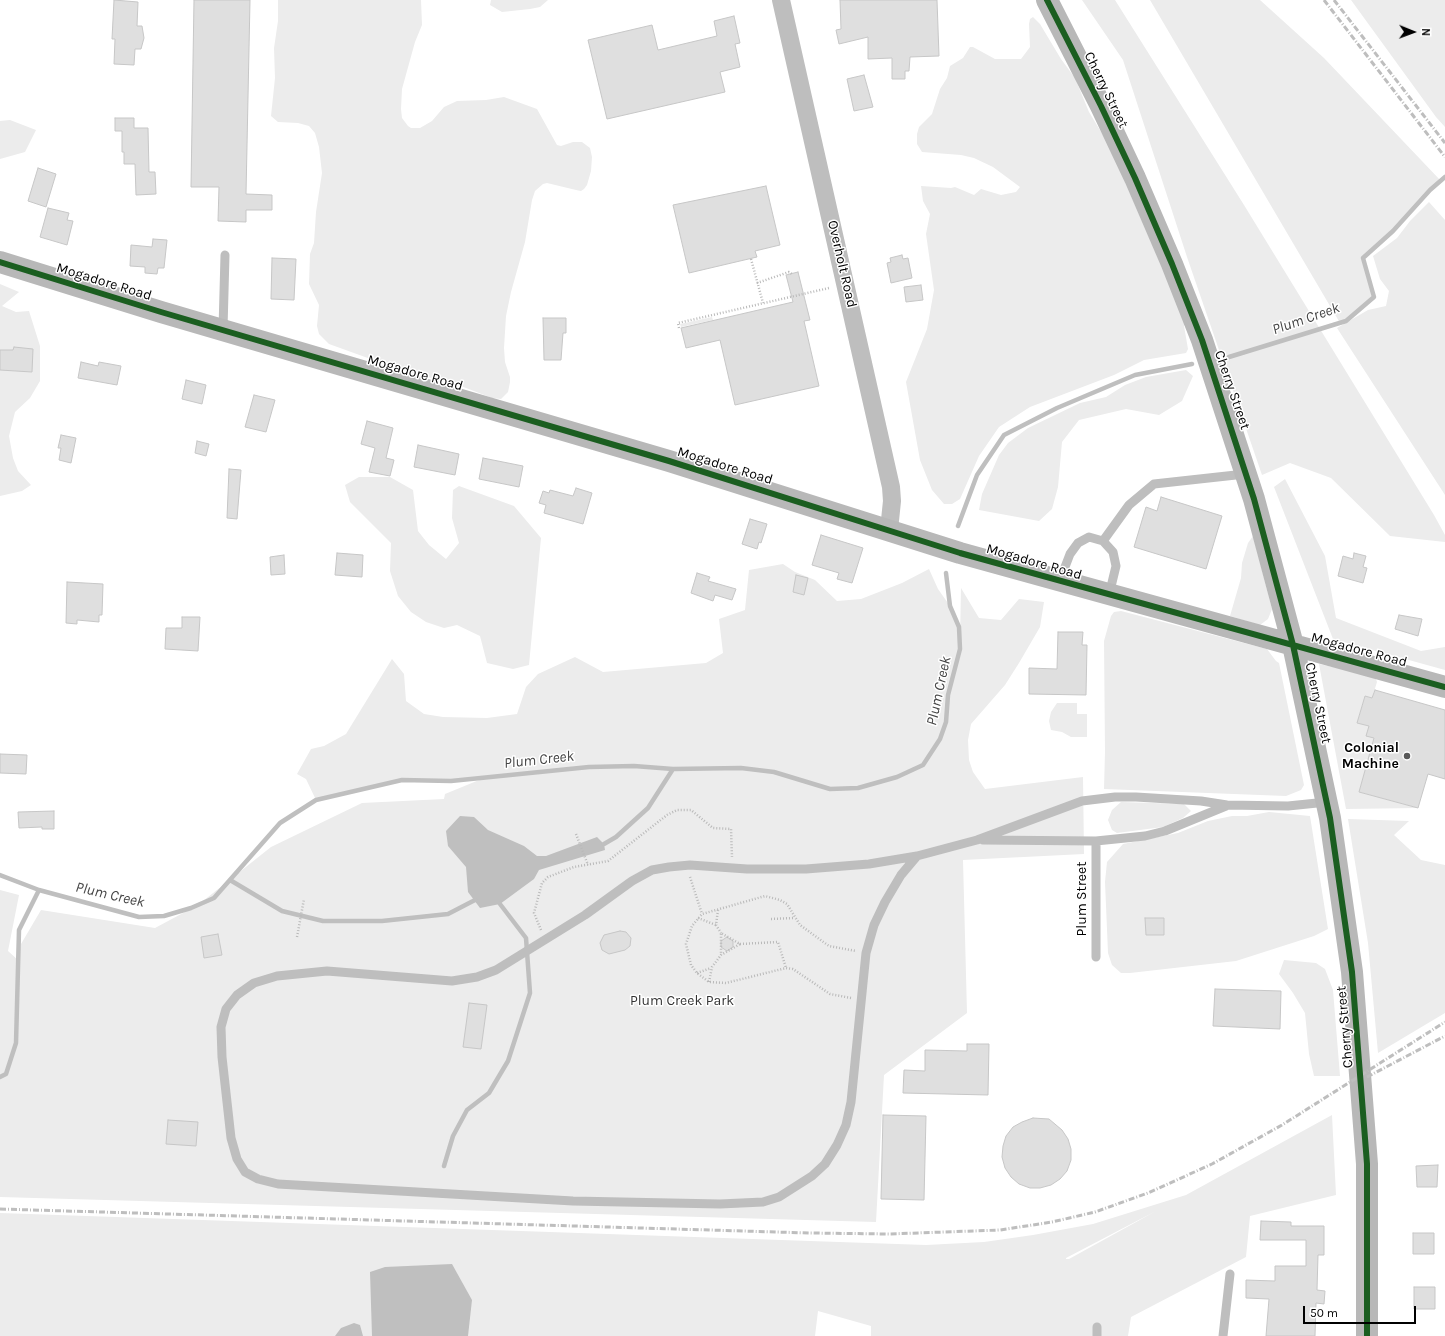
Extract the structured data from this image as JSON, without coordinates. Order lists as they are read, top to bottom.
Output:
{
  "streets": {
    "street": ["Cherry Street", "Overholt Road", "Mogadore Road"],
    "lane": ["Plum Street"]
  },
  "crossings": [
    ["Cherry Street", "Mogadore Road"],
    ["Overholt Road", "Mogadore Road"]
  ],
  "water": ["Plum Creek"],
  "parks": ["Plum Creek Park"],
  "places": ["Colonial Machine"],
  "scale_bar": "50 m",
  "north": "right"
}
